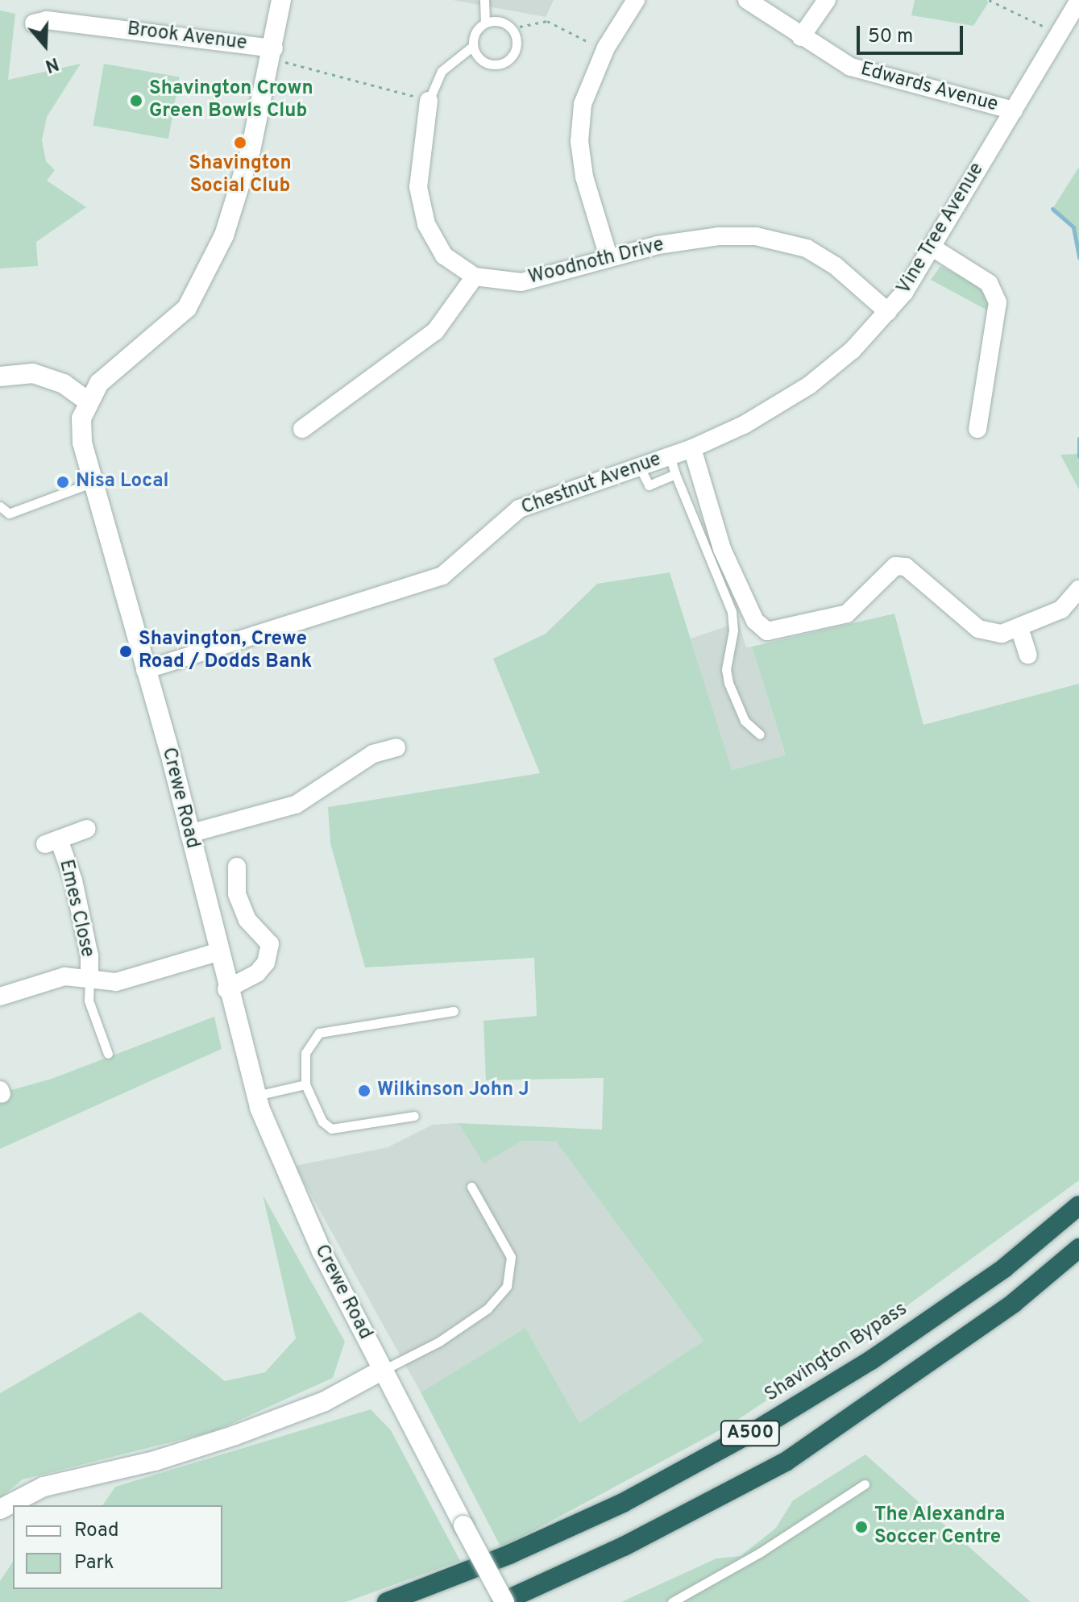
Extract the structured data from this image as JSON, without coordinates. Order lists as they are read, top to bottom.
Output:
{
  "streets": {
    "highway": ["Shavington Bypass", "A500"],
    "main road": ["Crewe Road"],
    "street": [
      "Brook Avenue",
      "Edwards Avenue",
      "Vine Tree Avenue",
      "Woodnoth Drive",
      "Chestnut Avenue",
      "Emes Close"
    ]
  },
  "crossings": [
    ["Brook Avenue", "Crewe Road"],
    ["Edwards Avenue", "Vine Tree Avenue"],
    ["Vine Tree Avenue", "Woodnoth Drive"],
    ["Vine Tree Avenue", "Chestnut Avenue"],
    ["Chestnut Avenue", "Crewe Road"],
    ["Crewe Road", "A500"]
  ],
  "places": [
    "Shavington Crown Green Bowls Club",
    "Shavington Social Club",
    "Nisa Local",
    "Shavington, Crewe Road / Dodds Bank",
    "Wilkinson John J",
    "The Alexandra Soccer Centre"
  ],
  "legend": ["Road", "Park"],
  "scale_bar": "50 m",
  "north": "bottom"
}
